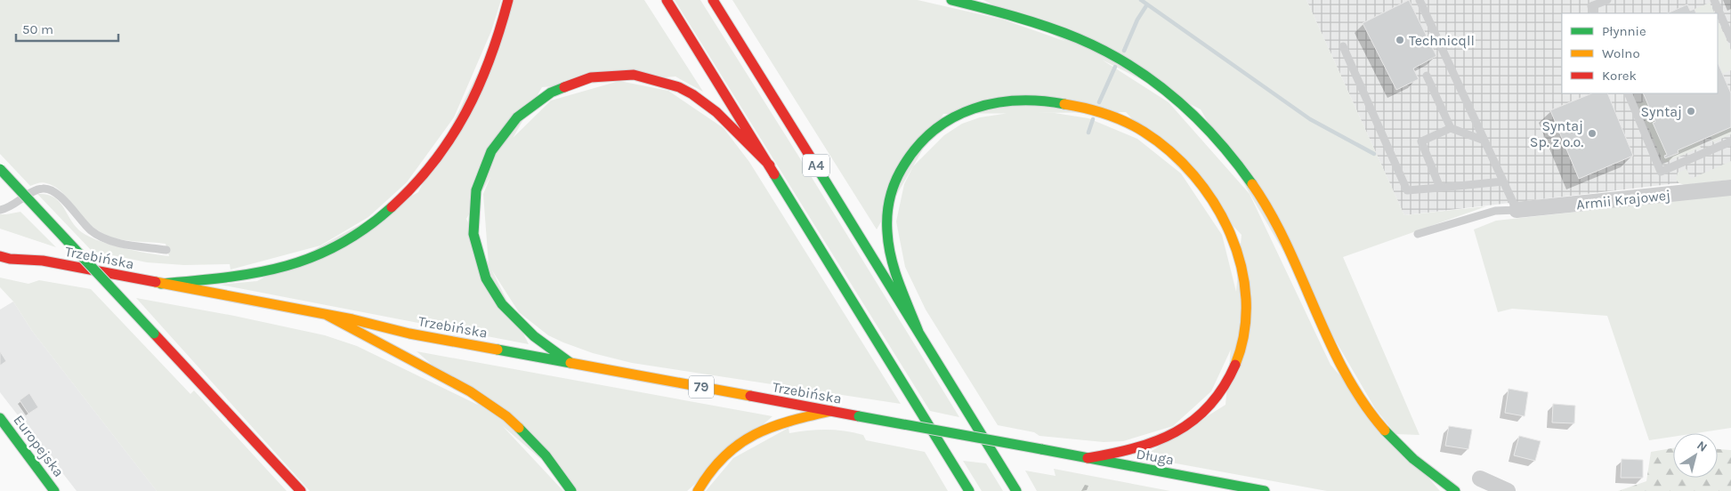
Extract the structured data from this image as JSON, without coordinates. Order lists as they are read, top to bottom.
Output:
{
  "streets": {
    "main road": [
      "A4",
      "Trzebińska",
      "79",
      "Europejska",
      "Długa"
    ],
    "street": ["Armii Krajowej"]
  },
  "crossings": [
    ["Trzebińska", "Długa"]
  ],
  "places": ["Technicqll", "Syntaj", "Syntaj Sp. z o.o."],
  "legend": ["Płynnie", "Wolno", "Korek"],
  "scale_bar": "50 m",
  "north": "top right"
}
